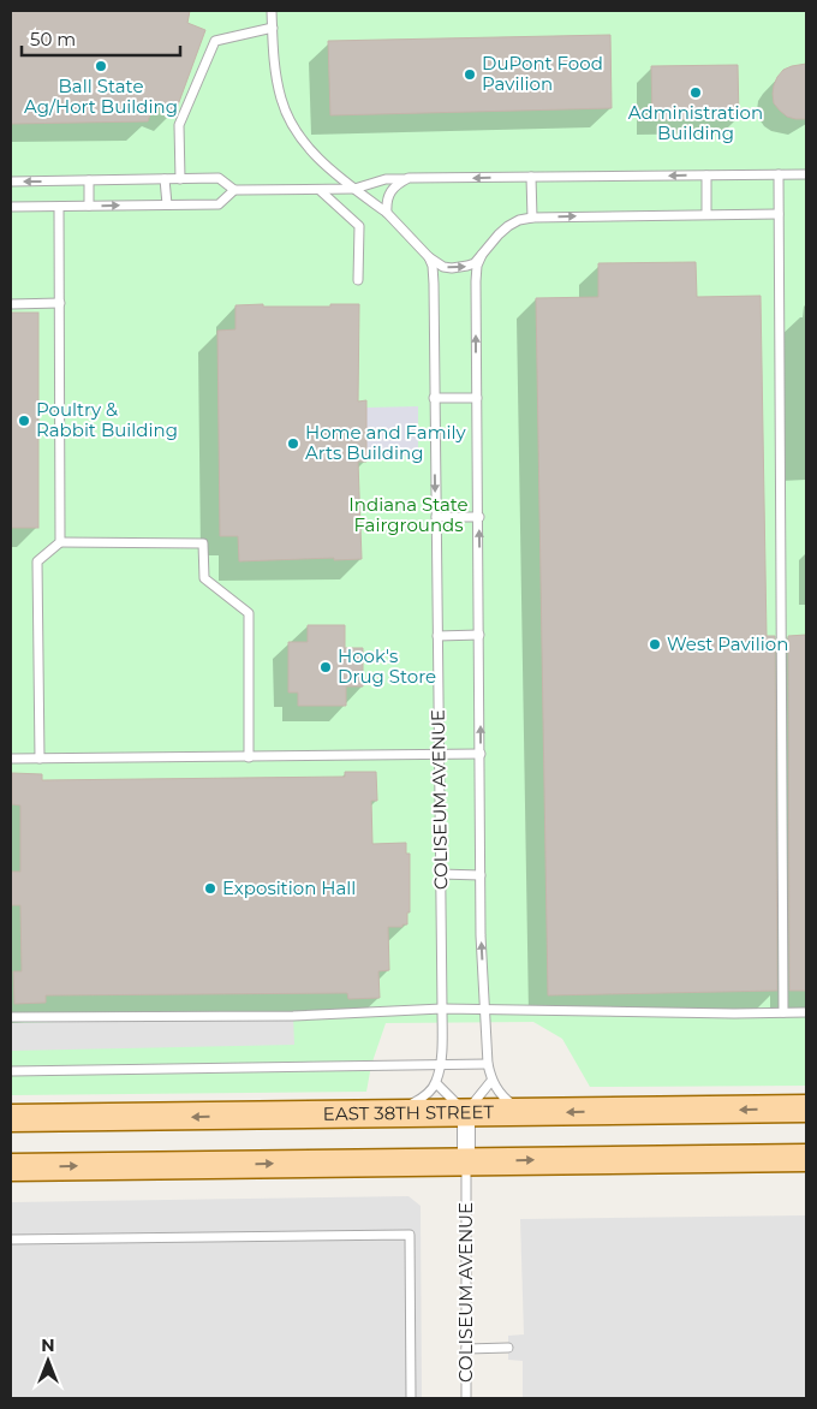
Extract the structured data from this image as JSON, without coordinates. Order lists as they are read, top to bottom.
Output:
{
  "streets": {
    "main road": ["EAST 38TH STREET"],
    "street": ["COLISEUM AVENUE"]
  },
  "crossings": [
    ["COLISEUM AVENUE", "EAST 38TH STREET"]
  ],
  "parks": ["Indiana State Fairgrounds"],
  "places": [
    "Ball State Ag/Hort Building",
    "DuPont Food Pavilion",
    "Administration Building",
    "Poultry & Rabbit Building",
    "Home and Family Arts Building",
    "West Pavilion",
    "Hook's Drug Store",
    "Exposition Hall"
  ],
  "scale_bar": "50 m",
  "north": "top"
}
